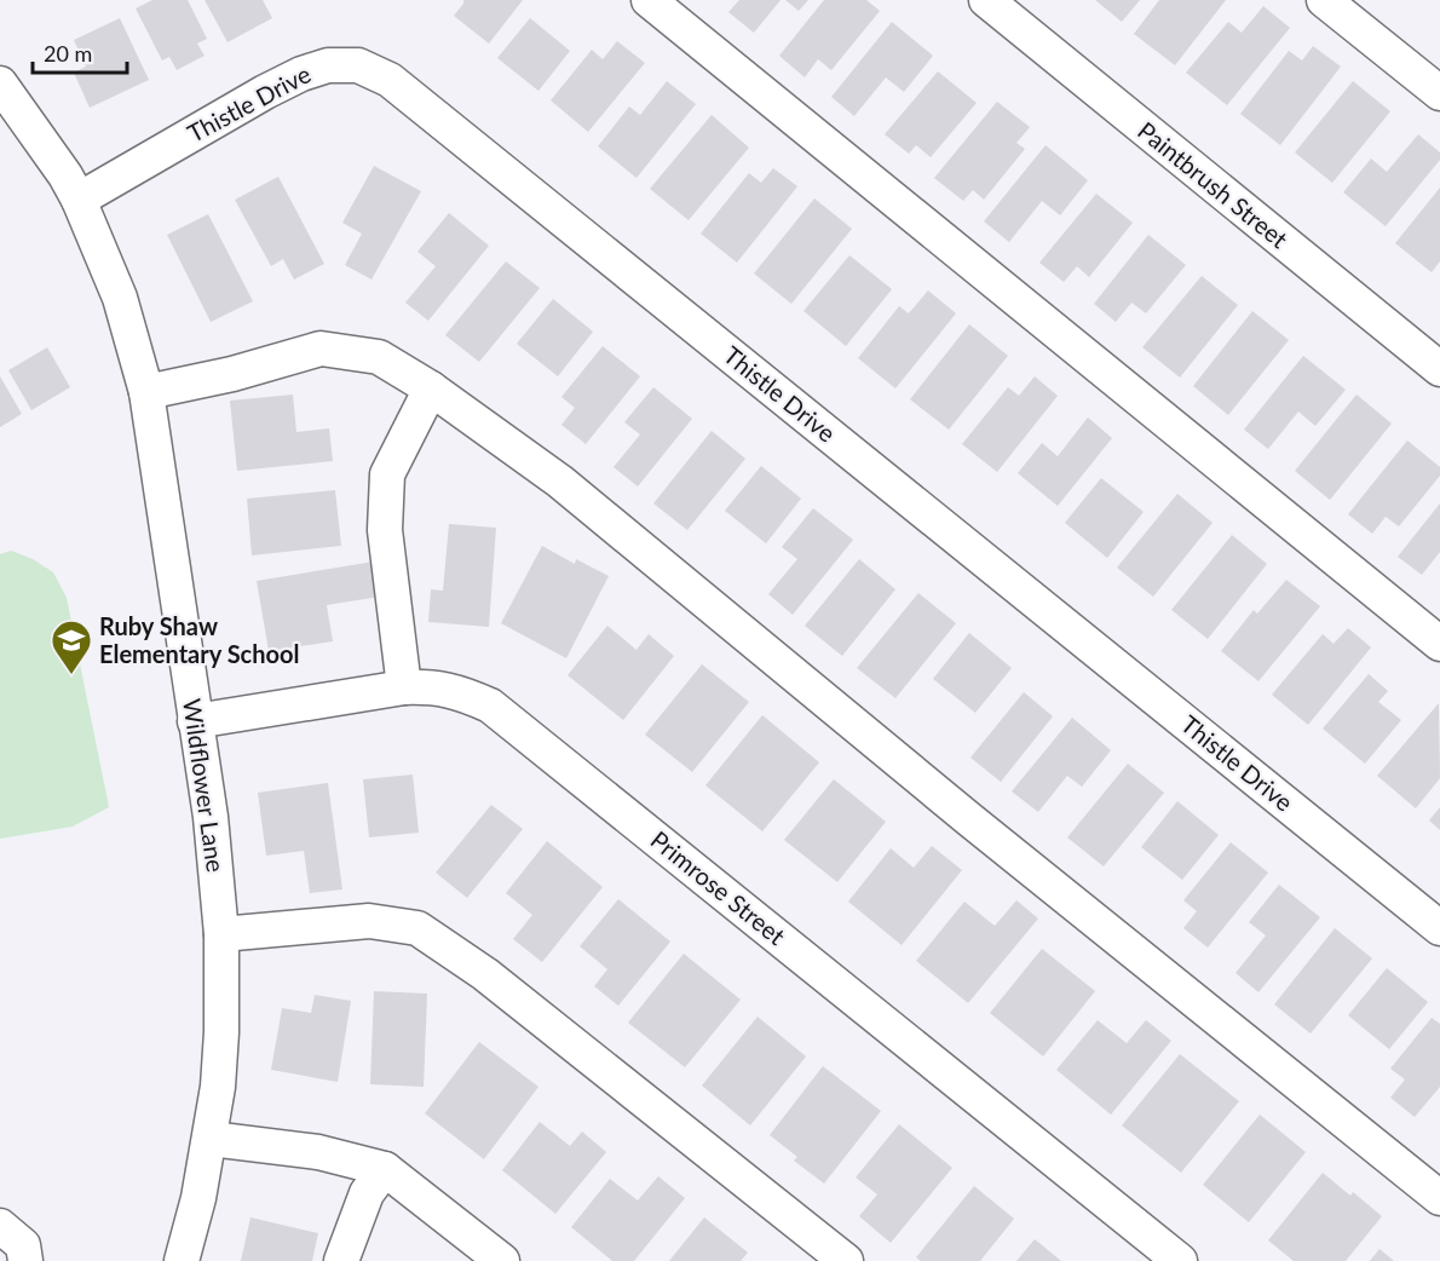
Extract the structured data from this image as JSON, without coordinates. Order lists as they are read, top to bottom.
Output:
{
  "streets": {
    "street": [
      "Thistle Drive",
      "Paintbrush Street",
      "Wildflower Lane",
      "Primrose Street"
    ]
  },
  "crossings": [
    ["Thistle Drive", "Wildflower Lane"],
    ["Wildflower Lane", "Primrose Street"]
  ],
  "places": {
    "school or university": ["Ruby Shaw Elementary School"]
  },
  "scale_bar": "20 m"
}
